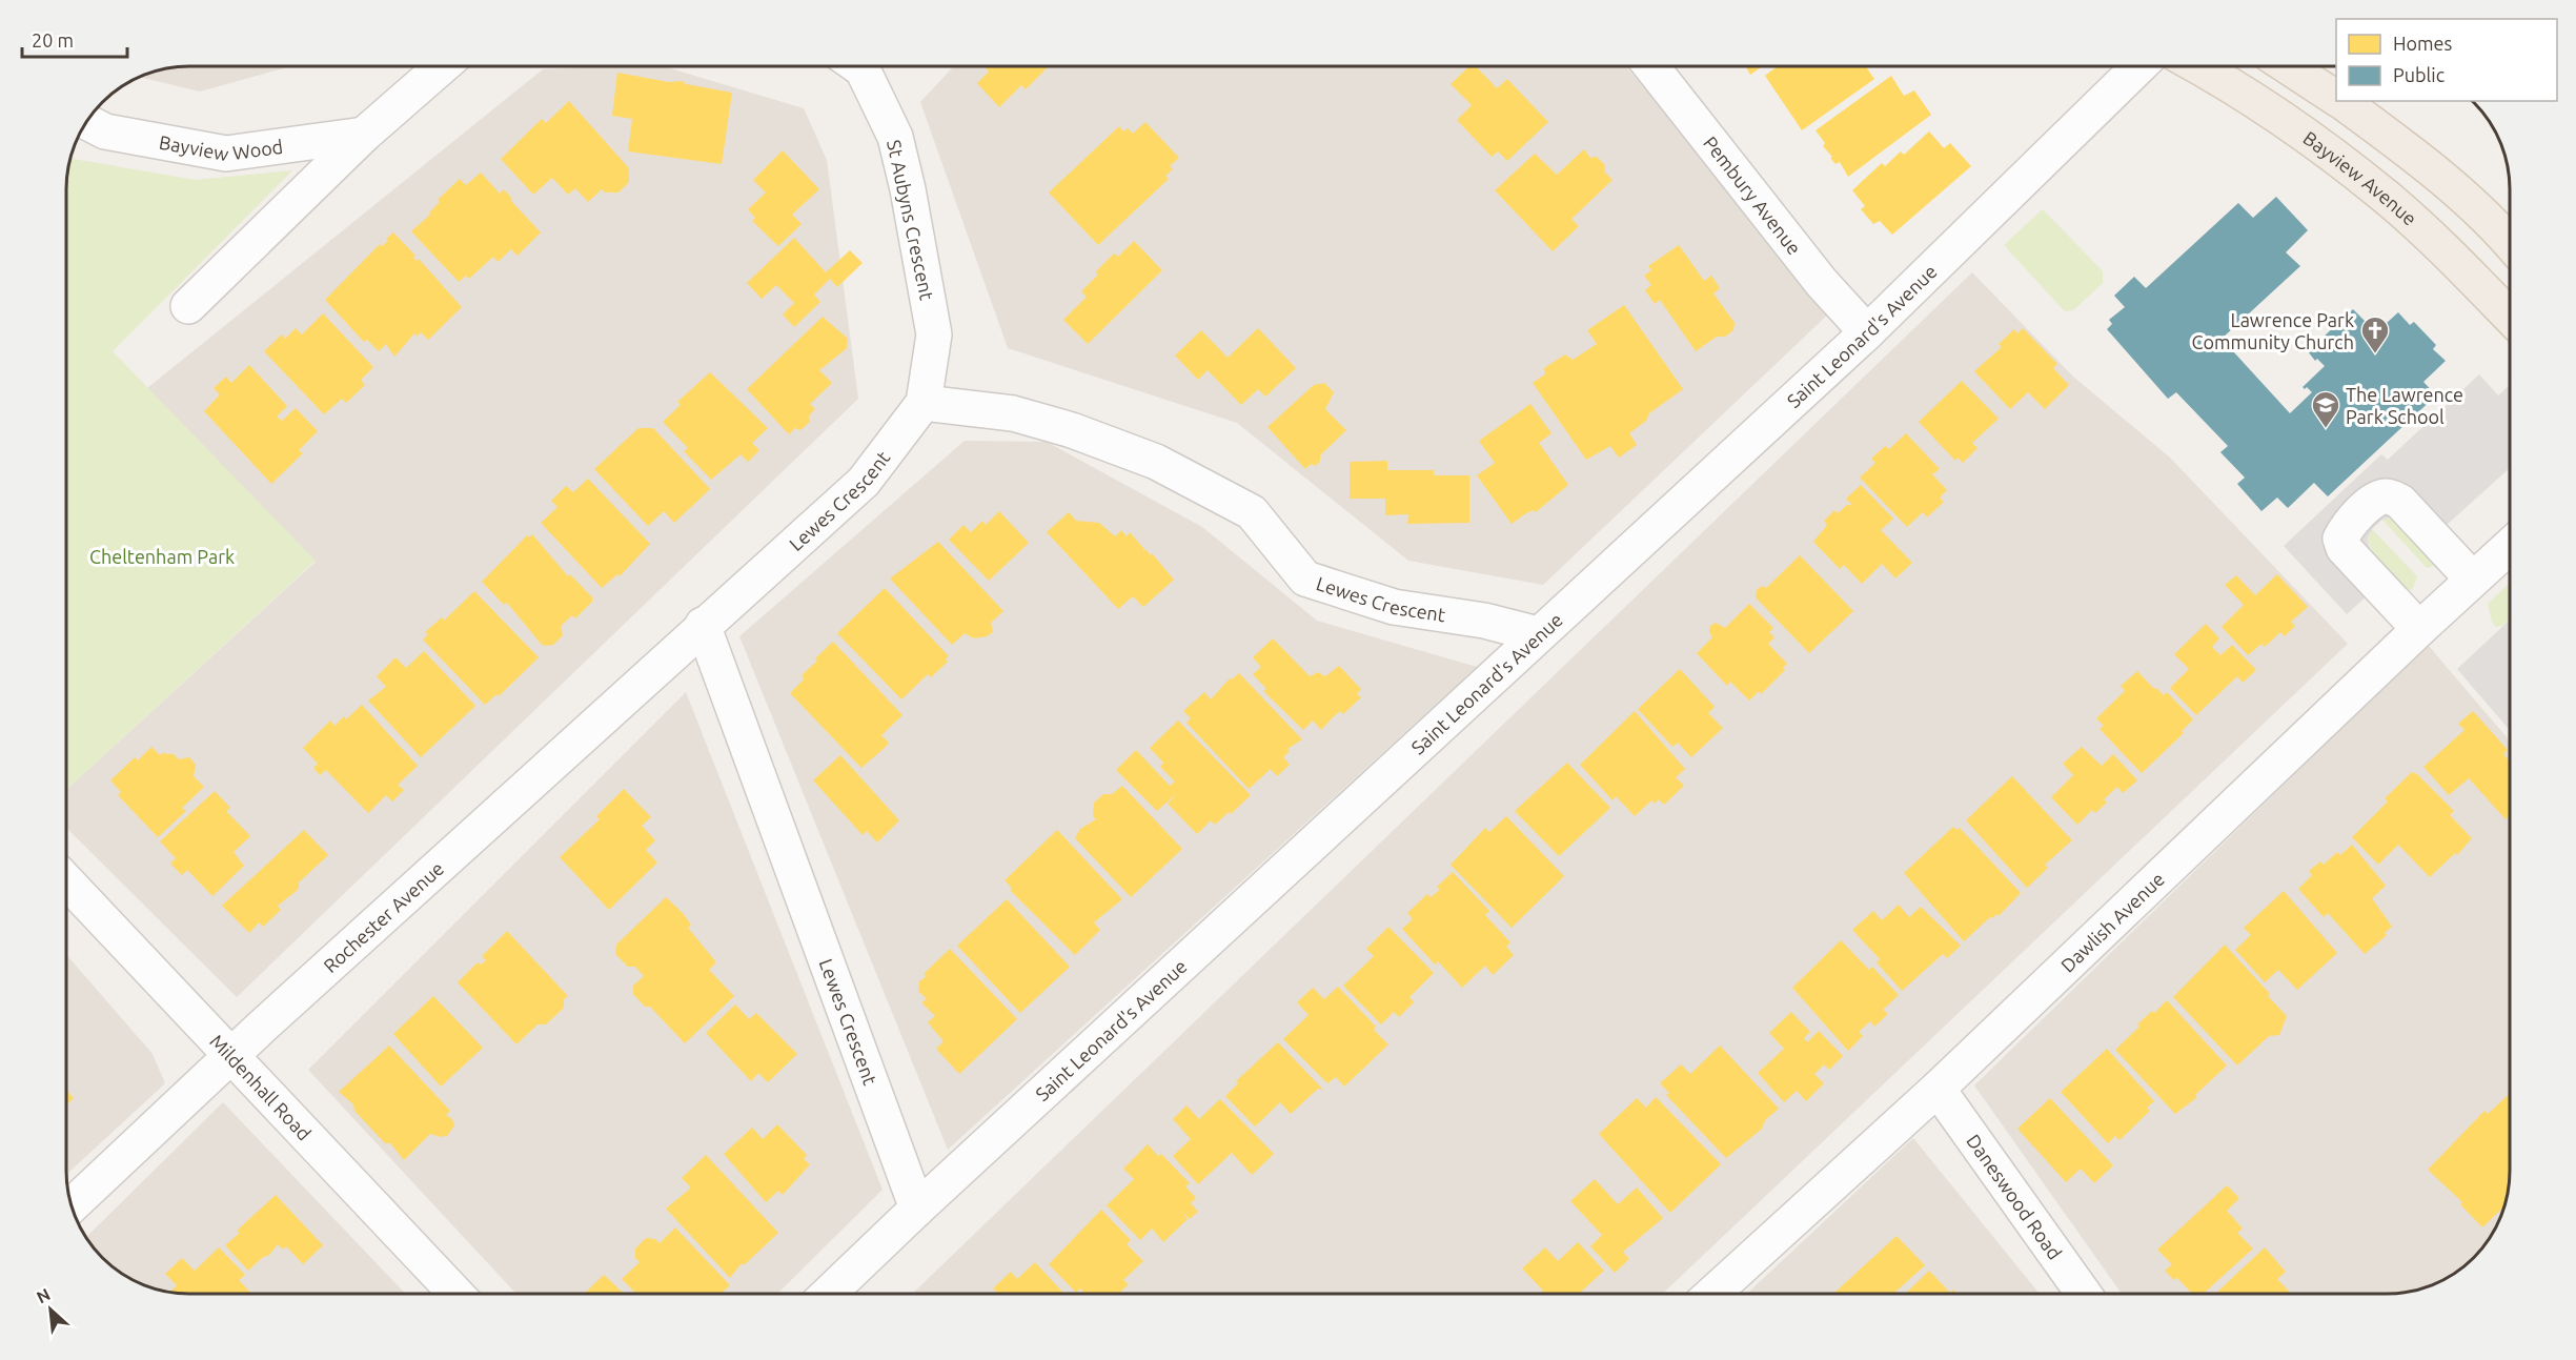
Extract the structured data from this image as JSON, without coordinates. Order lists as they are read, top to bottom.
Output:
{
  "streets": {
    "main road": ["Bayview Avenue"],
    "street": [
      "Bayview Wood",
      "Pembury Avenue",
      "St Aubyns Crescent",
      "Saint Leonard's Avenue",
      "Lewes Crescent",
      "Rochester Avenue",
      "Dawlish Avenue",
      "Mildenhall Road",
      "Daneswood Road"
    ]
  },
  "crossings": [
    ["Pembury Avenue", "Saint Leonard's Avenue"],
    ["St Aubyns Crescent", "Lewes Crescent"],
    ["Saint Leonard's Avenue", "Lewes Crescent"],
    ["Lewes Crescent", "Rochester Avenue"],
    ["Rochester Avenue", "Mildenhall Road"],
    ["Dawlish Avenue", "Daneswood Road"]
  ],
  "parks": ["Cheltenham Park"],
  "places": {
    "church": ["Lawrence Park Community Church"],
    "school or university": ["The Lawrence Park School"]
  },
  "legend": ["Homes", "Public"],
  "scale_bar": "20 m",
  "north": "top left"
}
